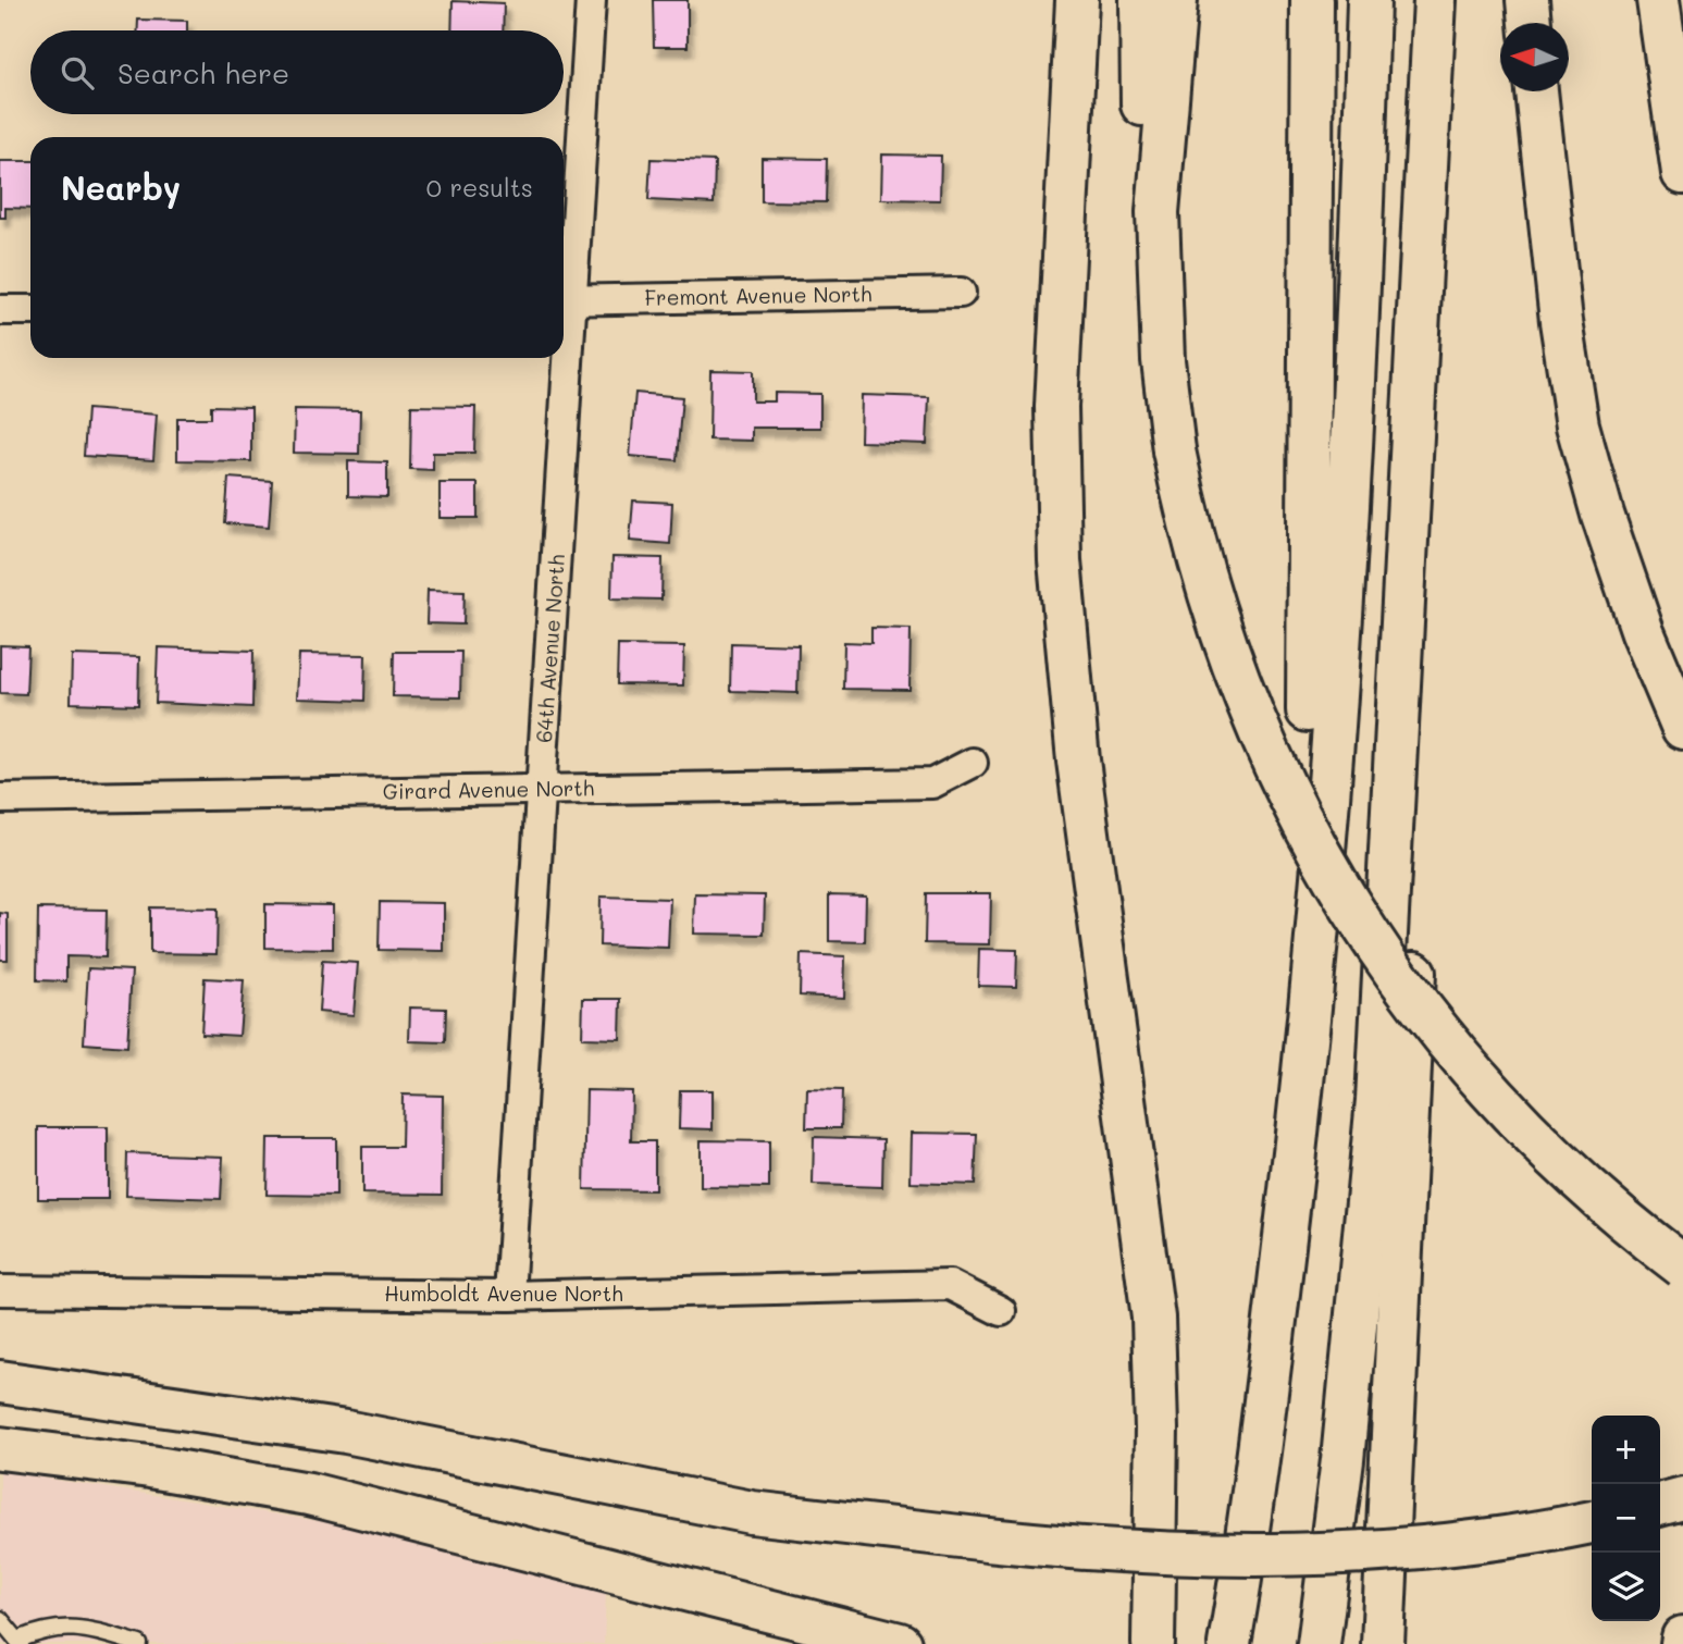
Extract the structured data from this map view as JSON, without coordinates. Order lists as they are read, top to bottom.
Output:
{
  "streets": {
    "street": [
      "Fremont Avenue North",
      "64th Avenue North",
      "Girard Avenue North",
      "Humboldt Avenue North"
    ]
  },
  "crossings": [
    ["Fremont Avenue North", "64th Avenue North"],
    ["64th Avenue North", "Girard Avenue North"],
    ["64th Avenue North", "Humboldt Avenue North"]
  ],
  "north": "left",
  "page": {
    "search": "Search here",
    "heading": ["Nearby", "0 results"],
    "map_buttons": ["+", "−"]
  }
}
